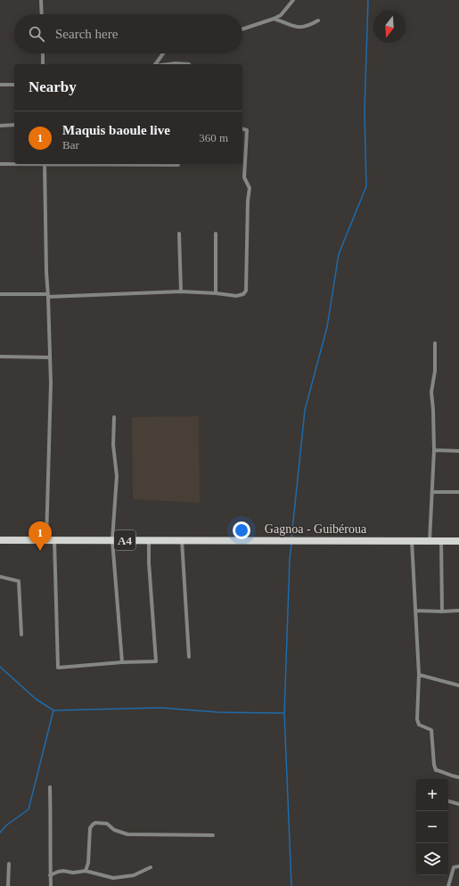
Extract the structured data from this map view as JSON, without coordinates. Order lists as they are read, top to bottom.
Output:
{
  "streets": {
    "main road": ["Gagnoa - Guibéroua", "A4"]
  },
  "north": "bottom",
  "page": {
    "search": "Search here",
    "heading": "Nearby",
    "list": [
      {
        "mark": "1",
        "name": "Maquis baoule live",
        "note": "Bar",
        "value": "360 m"
      }
    ],
    "pins": "1",
    "map_buttons": ["+", "−"]
  }
}
